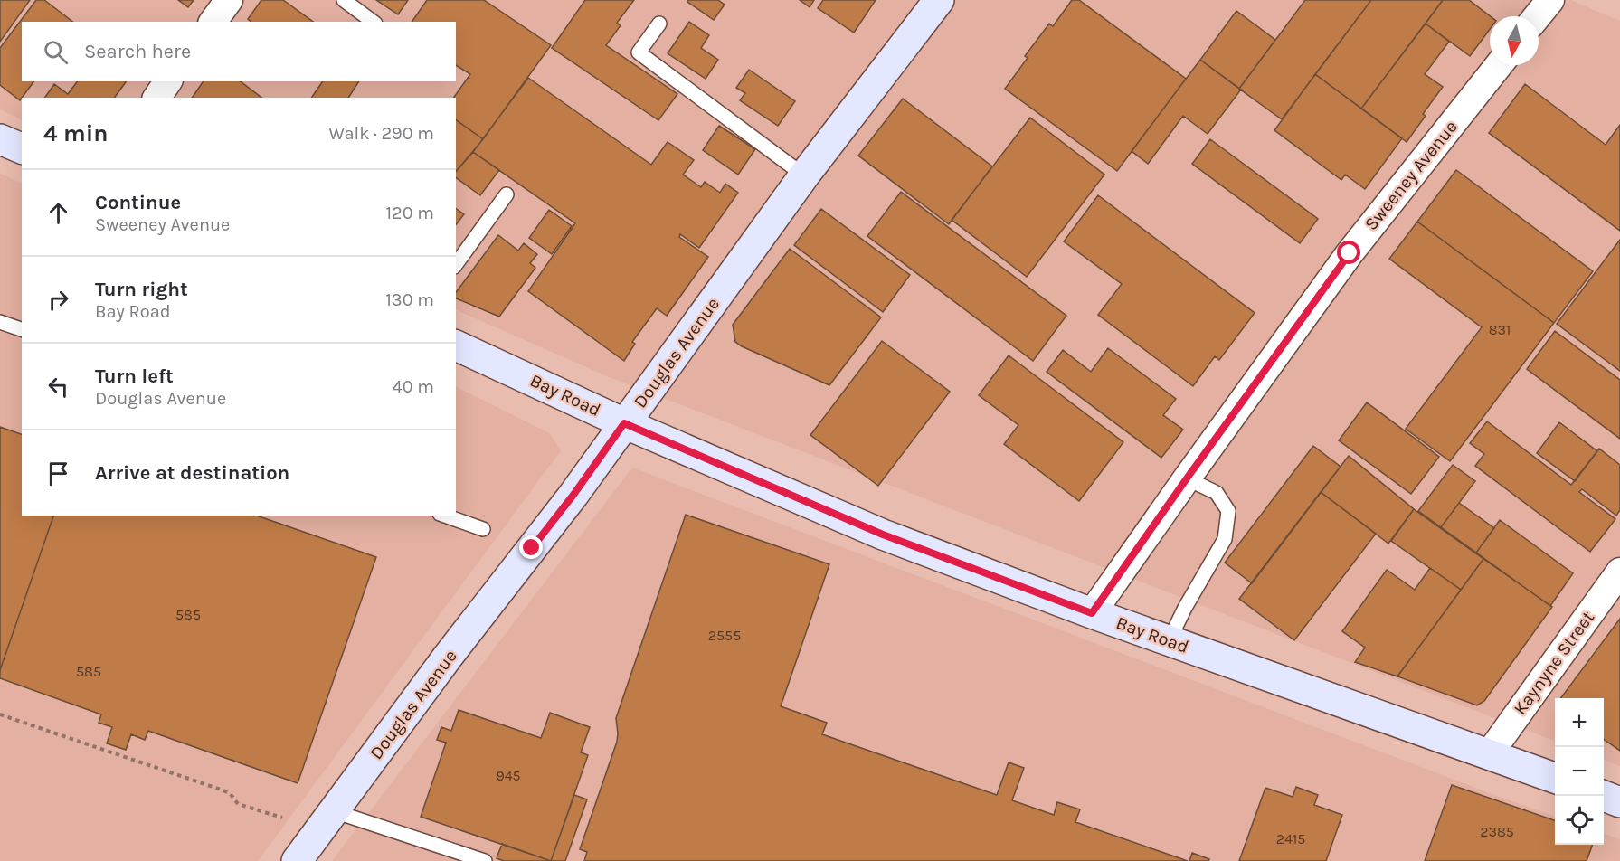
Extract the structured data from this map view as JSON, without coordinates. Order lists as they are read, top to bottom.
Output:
{
  "streets": {
    "street": [
      "Sweeney Avenue",
      "Douglas Avenue",
      "Bay Road",
      "Kaynyne Street"
    ]
  },
  "crossings": [
    ["Sweeney Avenue", "Bay Road"],
    ["Douglas Avenue", "Bay Road"],
    ["Bay Road", "Kaynyne Street"]
  ],
  "house_numbers": [
    "831",
    "585",
    "2555",
    "585",
    "945",
    "2385",
    "2415"
  ],
  "north": "bottom",
  "page": {
    "search": "Search here",
    "heading": ["4 min", "Walk · 290 m"],
    "list": [
      ["Continue", "Sweeney Avenue", "120 m"],
      ["Turn right", "Bay Road", "130 m"],
      ["Turn left", "Douglas Avenue", "40 m"],
      "Arrive at destination"
    ],
    "map_buttons": ["+", "−"]
  }
}
